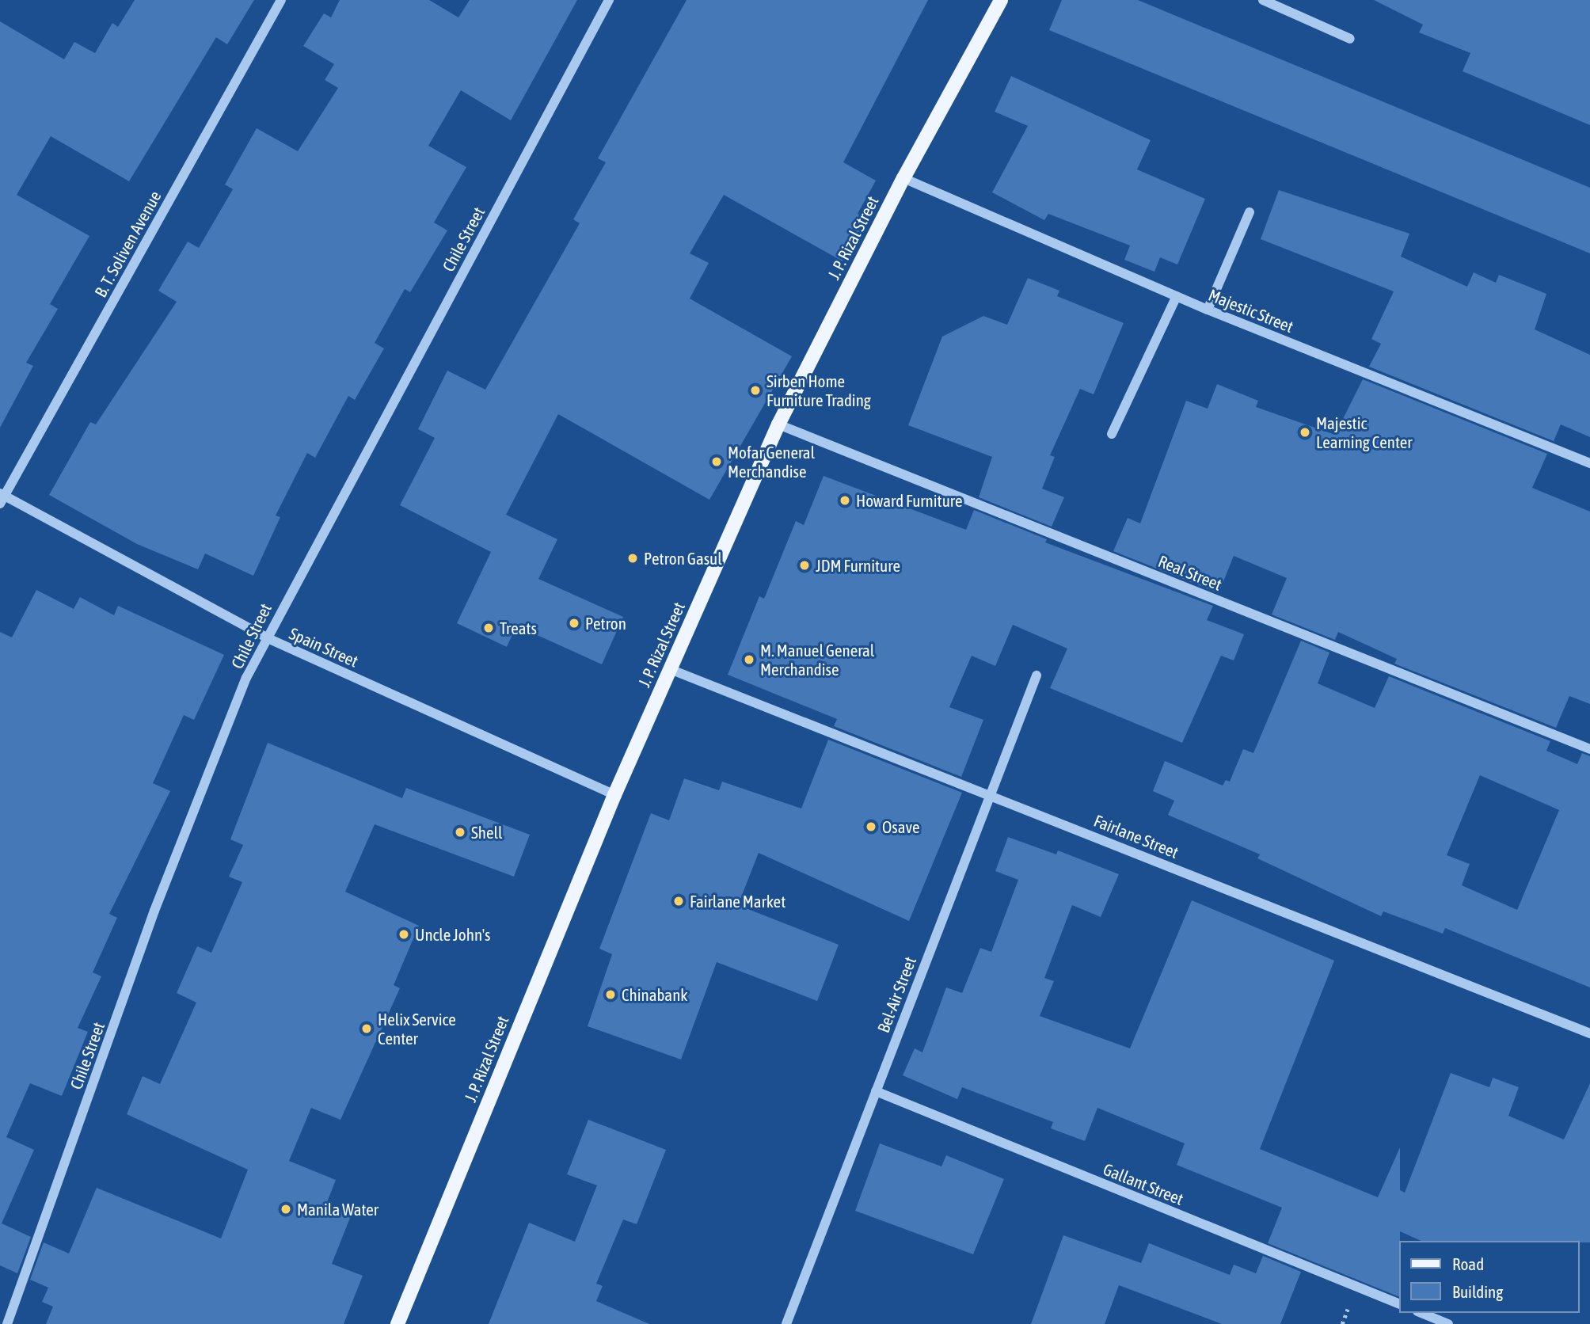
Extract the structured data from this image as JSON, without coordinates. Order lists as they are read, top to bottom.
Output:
{
  "streets": {
    "main road": ["J. P. Rizal Street"],
    "street": [
      "Chile Street",
      "B. T. Soliven Avenue",
      "Majestic Street",
      "Real Street",
      "Spain Street",
      "Fairlane Street",
      "Bel-Air Street",
      "Gallant Street"
    ]
  },
  "crossings": [
    ["J. P. Rizal Street", "Majestic Street"],
    ["J. P. Rizal Street", "Real Street"],
    ["J. P. Rizal Street", "Spain Street"],
    ["J. P. Rizal Street", "Fairlane Street"],
    ["Chile Street", "Spain Street"],
    ["B. T. Soliven Avenue", "Spain Street"],
    ["Fairlane Street", "Bel-Air Street"],
    ["Bel-Air Street", "Gallant Street"]
  ],
  "places": [
    "Sirben Home Furniture Trading",
    "Majestic Learning Center",
    "Mofar General Merchandise",
    "Howard Furniture",
    "Petron Gasul",
    "JDM Furniture",
    "Petron",
    "Treats",
    "M. Manuel General Merchandise",
    "Osave",
    "Shell",
    "Fairlane Market",
    "Uncle John's",
    "Chinabank",
    "Helix Service Center",
    "Manila Water"
  ],
  "legend": ["Road", "Building"]
}
